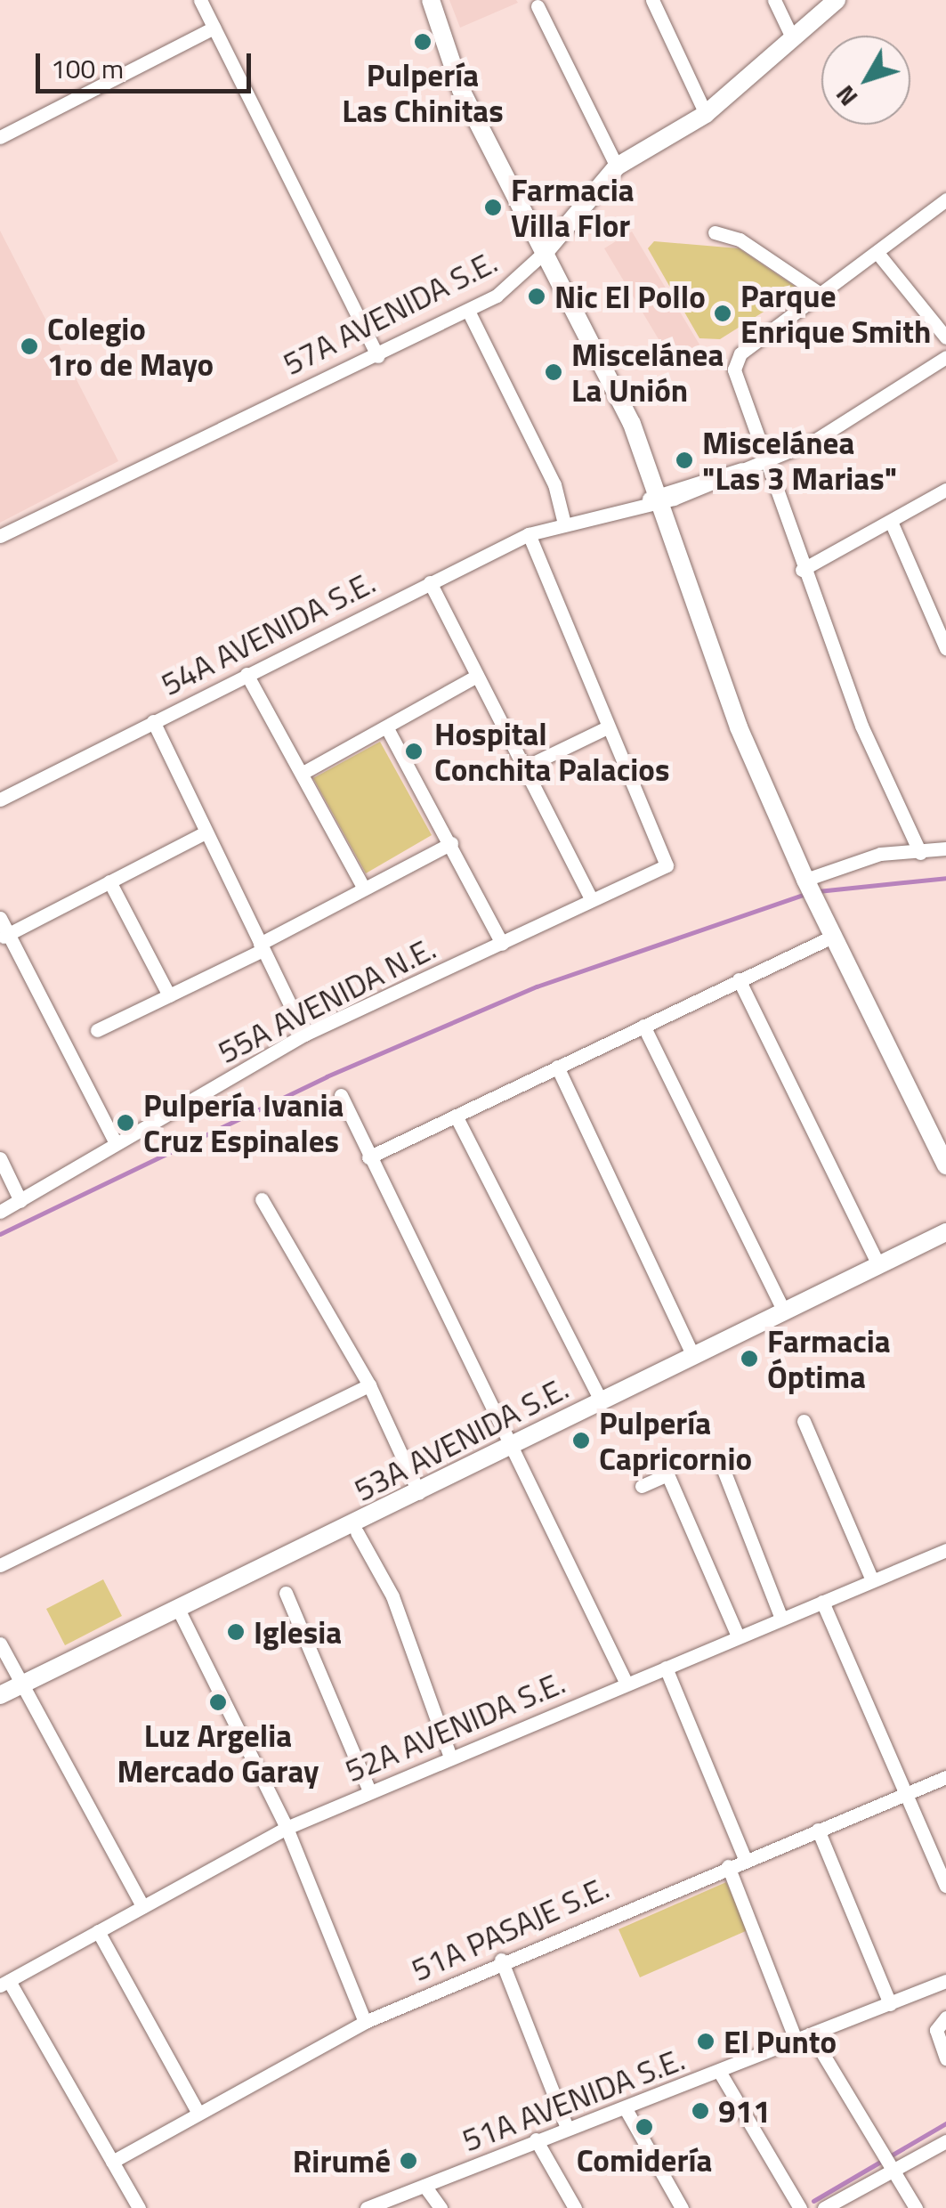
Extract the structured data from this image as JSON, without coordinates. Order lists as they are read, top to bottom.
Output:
{
  "streets": {
    "street": [
      "57A AVENIDA S.E.",
      "54A AVENIDA S.E.",
      "55A AVENIDA N.E.",
      "53A AVENIDA S.E.",
      "52A AVENIDA S.E.",
      "51A PASAJE S.E.",
      "51A AVENIDA S.E."
    ]
  },
  "places": [
    "Pulpería Las Chinitas",
    "Farmacia Villa Flor",
    "Nic El Pollo",
    "Parque Enrique Smith",
    "Colegio 1ro de Mayo",
    "Miscelánea La Unión",
    "Miscelánea \"Las 3 Marias\"",
    "Hospital Conchita Palacios",
    "Pulpería Ivania Cruz Espinales",
    "Farmacia Óptima",
    "Pulpería Capricornio",
    "Iglesia",
    "Luz Argelia Mercado Garay",
    "El Punto",
    "911",
    "Comidería",
    "Rirumé"
  ],
  "scale_bar": "100 m",
  "north": "bottom left"
}
